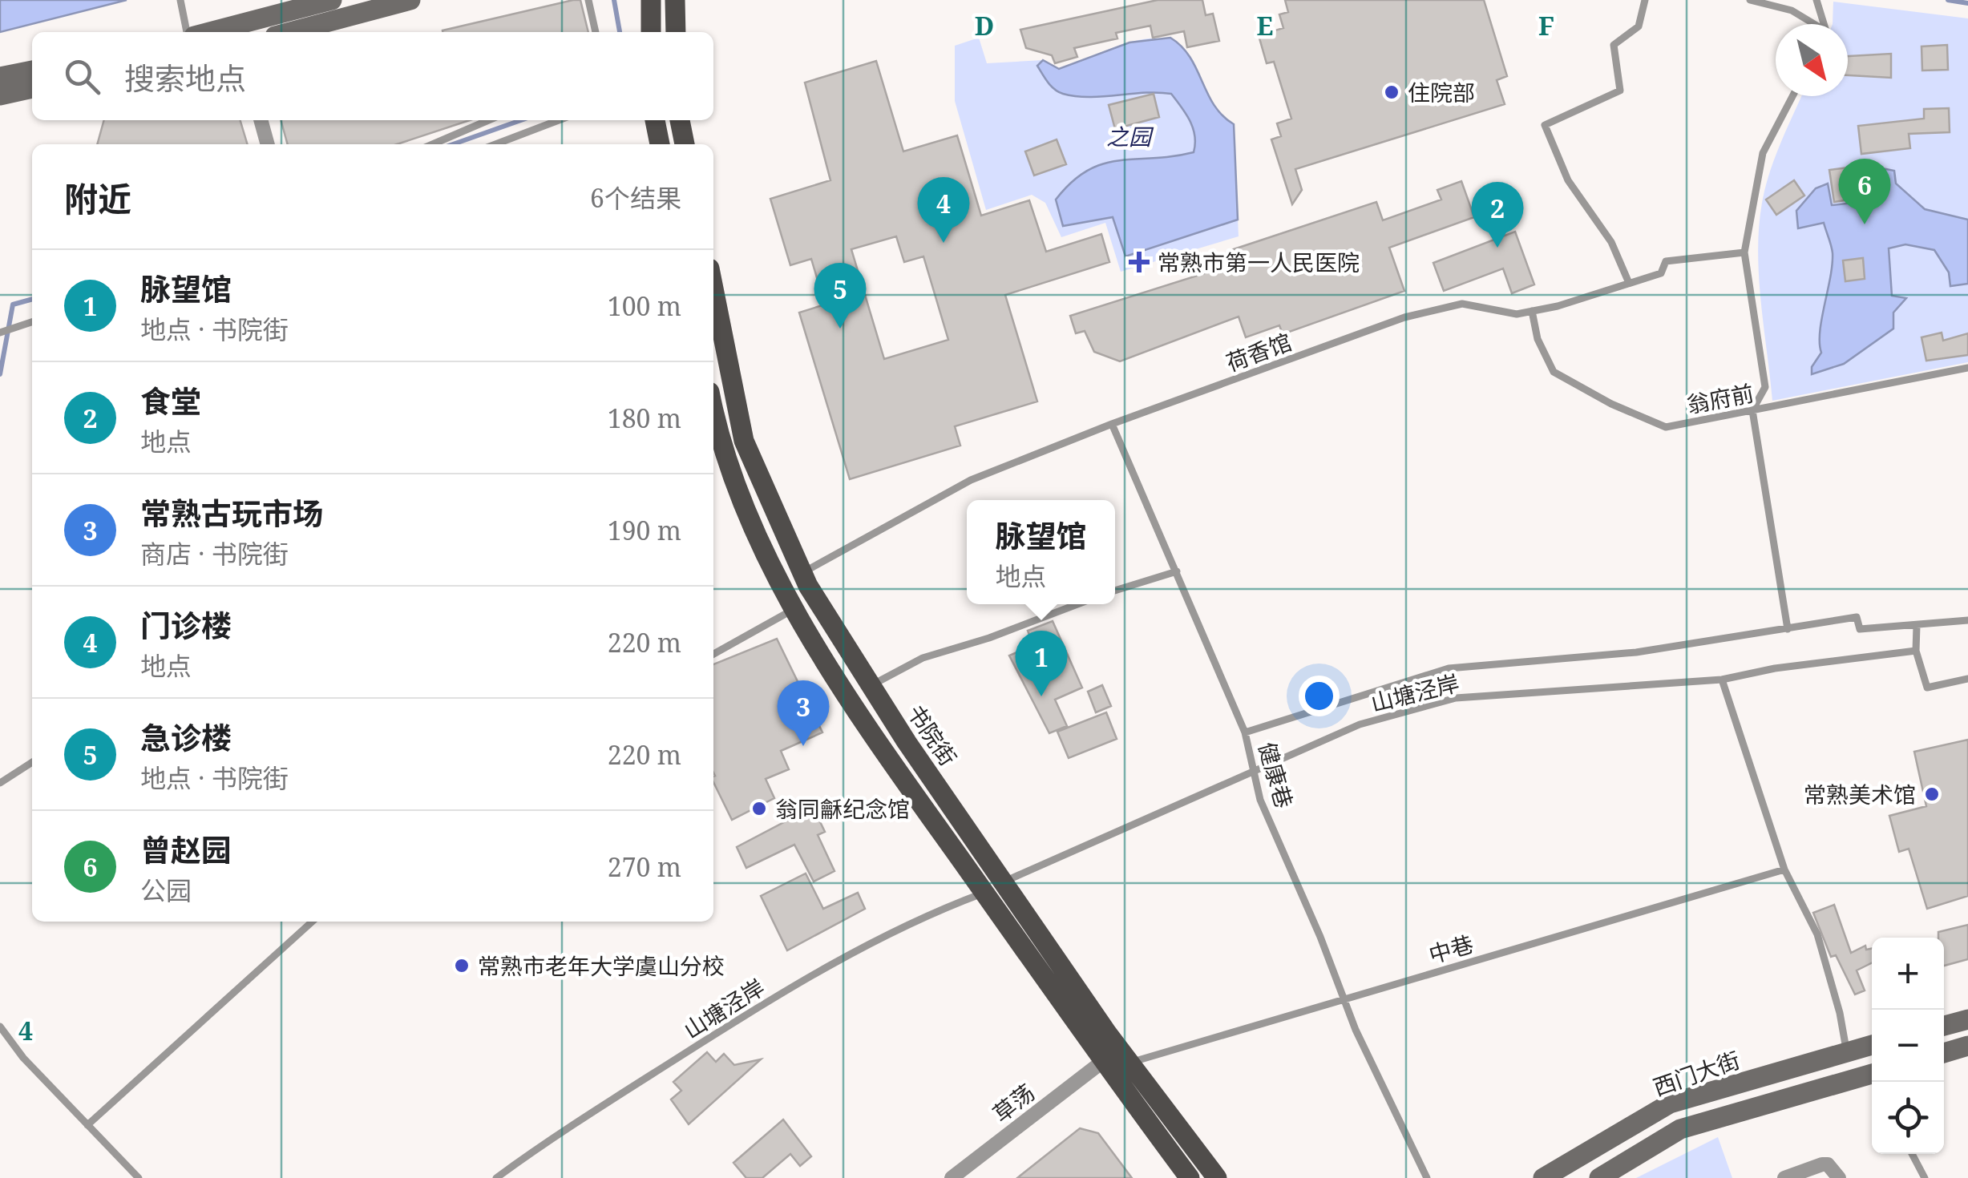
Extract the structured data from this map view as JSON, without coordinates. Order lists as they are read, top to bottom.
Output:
{
  "streets": {
    "main road": ["书院街", "西门大街"],
    "street": ["草荡"],
    "lane": [
      "荷香馆",
      "翁府前",
      "山塘泾岸",
      "健康巷",
      "中巷"
    ]
  },
  "crossings": [
    ["荷香馆", "翁府前"],
    ["荷香馆", "书院街"],
    ["荷香馆", "健康巷"],
    ["山塘泾岸", "书院街"],
    ["山塘泾岸", "健康巷"],
    ["书院街", "中巷"],
    ["健康巷", "中巷"]
  ],
  "parks": ["之园"],
  "places": {
    "other": [
      "住院部",
      "常熟美术馆",
      "翁同龢纪念馆",
      "常熟市老年大学虞山分校"
    ],
    "health": ["常熟市第一人民医院"]
  },
  "north": "bottom right",
  "page": {
    "search": "搜索地点",
    "heading": ["附近", "6个结果"],
    "pins": [
      "6",
      "4",
      "2",
      "5",
      "1",
      "3"
    ],
    "list": [
      {
        "mark": "1",
        "name": "脉望馆",
        "note": "地点 · 书院街",
        "value": "100 m"
      },
      {
        "mark": "2",
        "name": "食堂",
        "note": "地点",
        "value": "180 m"
      },
      {
        "mark": "3",
        "name": "常熟古玩市场",
        "note": "商店 · 书院街",
        "value": "190 m"
      },
      {
        "mark": "4",
        "name": "门诊楼",
        "note": "地点",
        "value": "220 m"
      },
      {
        "mark": "5",
        "name": "急诊楼",
        "note": "地点 · 书院街",
        "value": "220 m"
      },
      {
        "mark": "6",
        "name": "曾赵园",
        "note": "公园",
        "value": "270 m"
      }
    ],
    "popup": ["脉望馆", "地点"],
    "map_buttons": ["+", "−"]
  },
  "grid": {
    "columns": ["D", "E", "F"],
    "rows": ["4"]
  }
}
